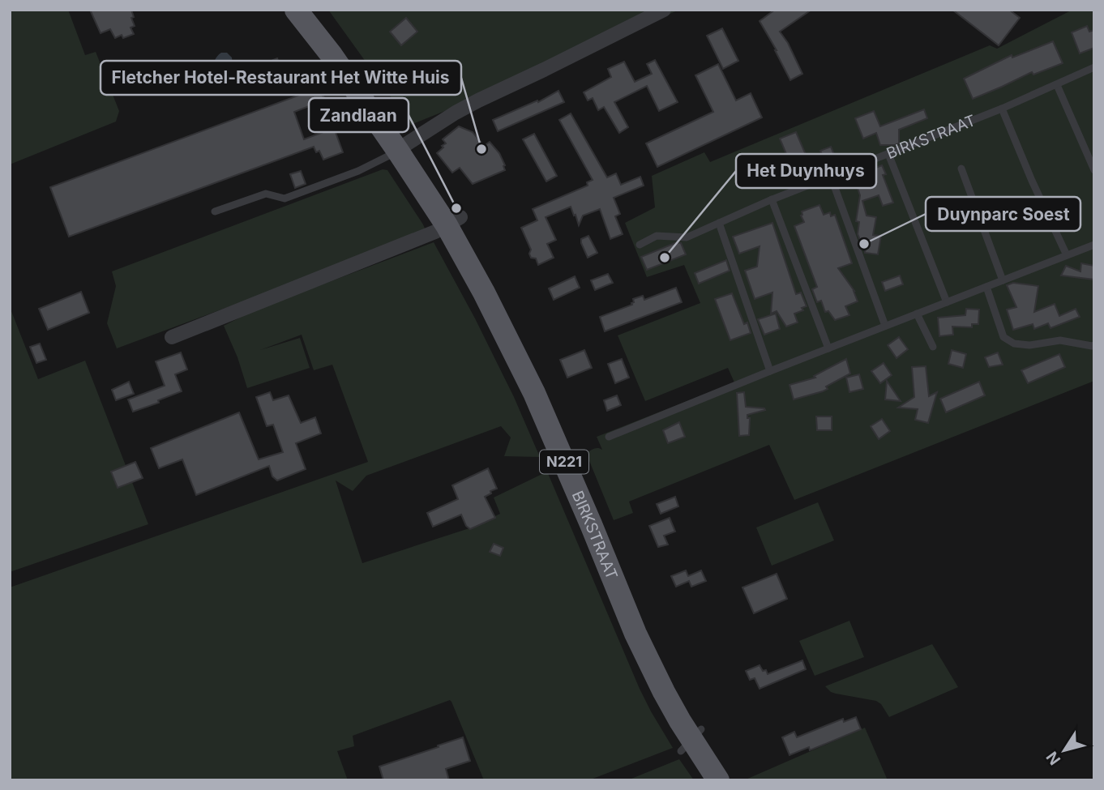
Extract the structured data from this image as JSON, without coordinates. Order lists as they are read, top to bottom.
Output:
{
  "streets": {
    "main road": ["BIRKSTRAAT", "N221"]
  },
  "places": [
    "Fletcher Hotel-Restaurant Het Witte Huis",
    "Zandlaan",
    "Duynparc Soest",
    "Het Duynhuys"
  ],
  "north": "bottom left"
}
